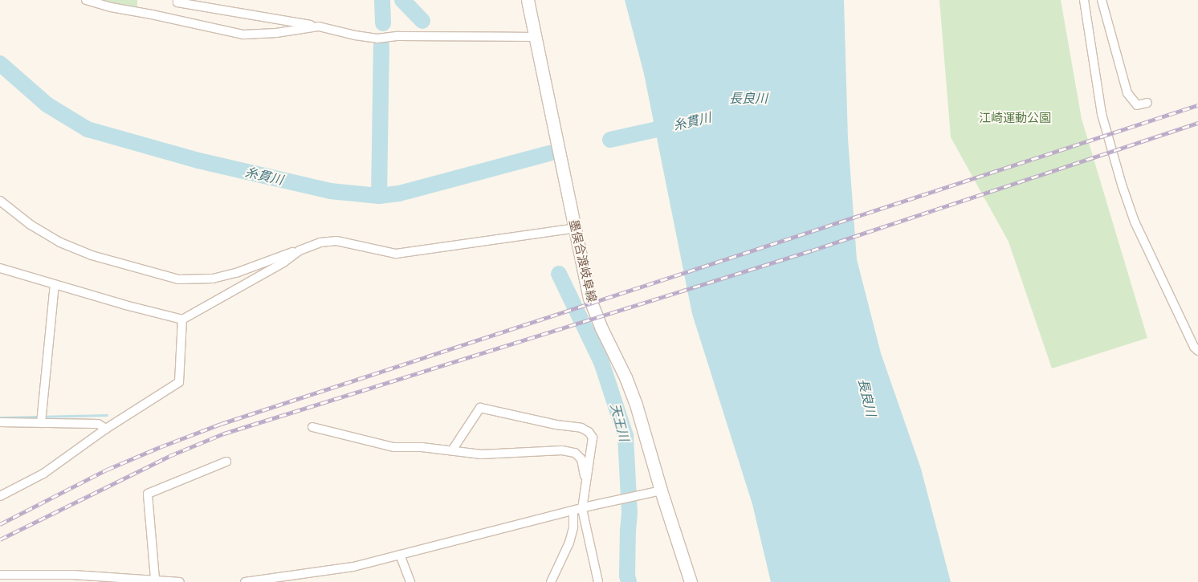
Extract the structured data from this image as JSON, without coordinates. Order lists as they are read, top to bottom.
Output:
{
  "streets": {
    "main road": ["墨俣合渡岐阜線"]
  },
  "water": ["長良川", "糸貫川", "天王川"],
  "parks": ["江崎運動公園"]
}
